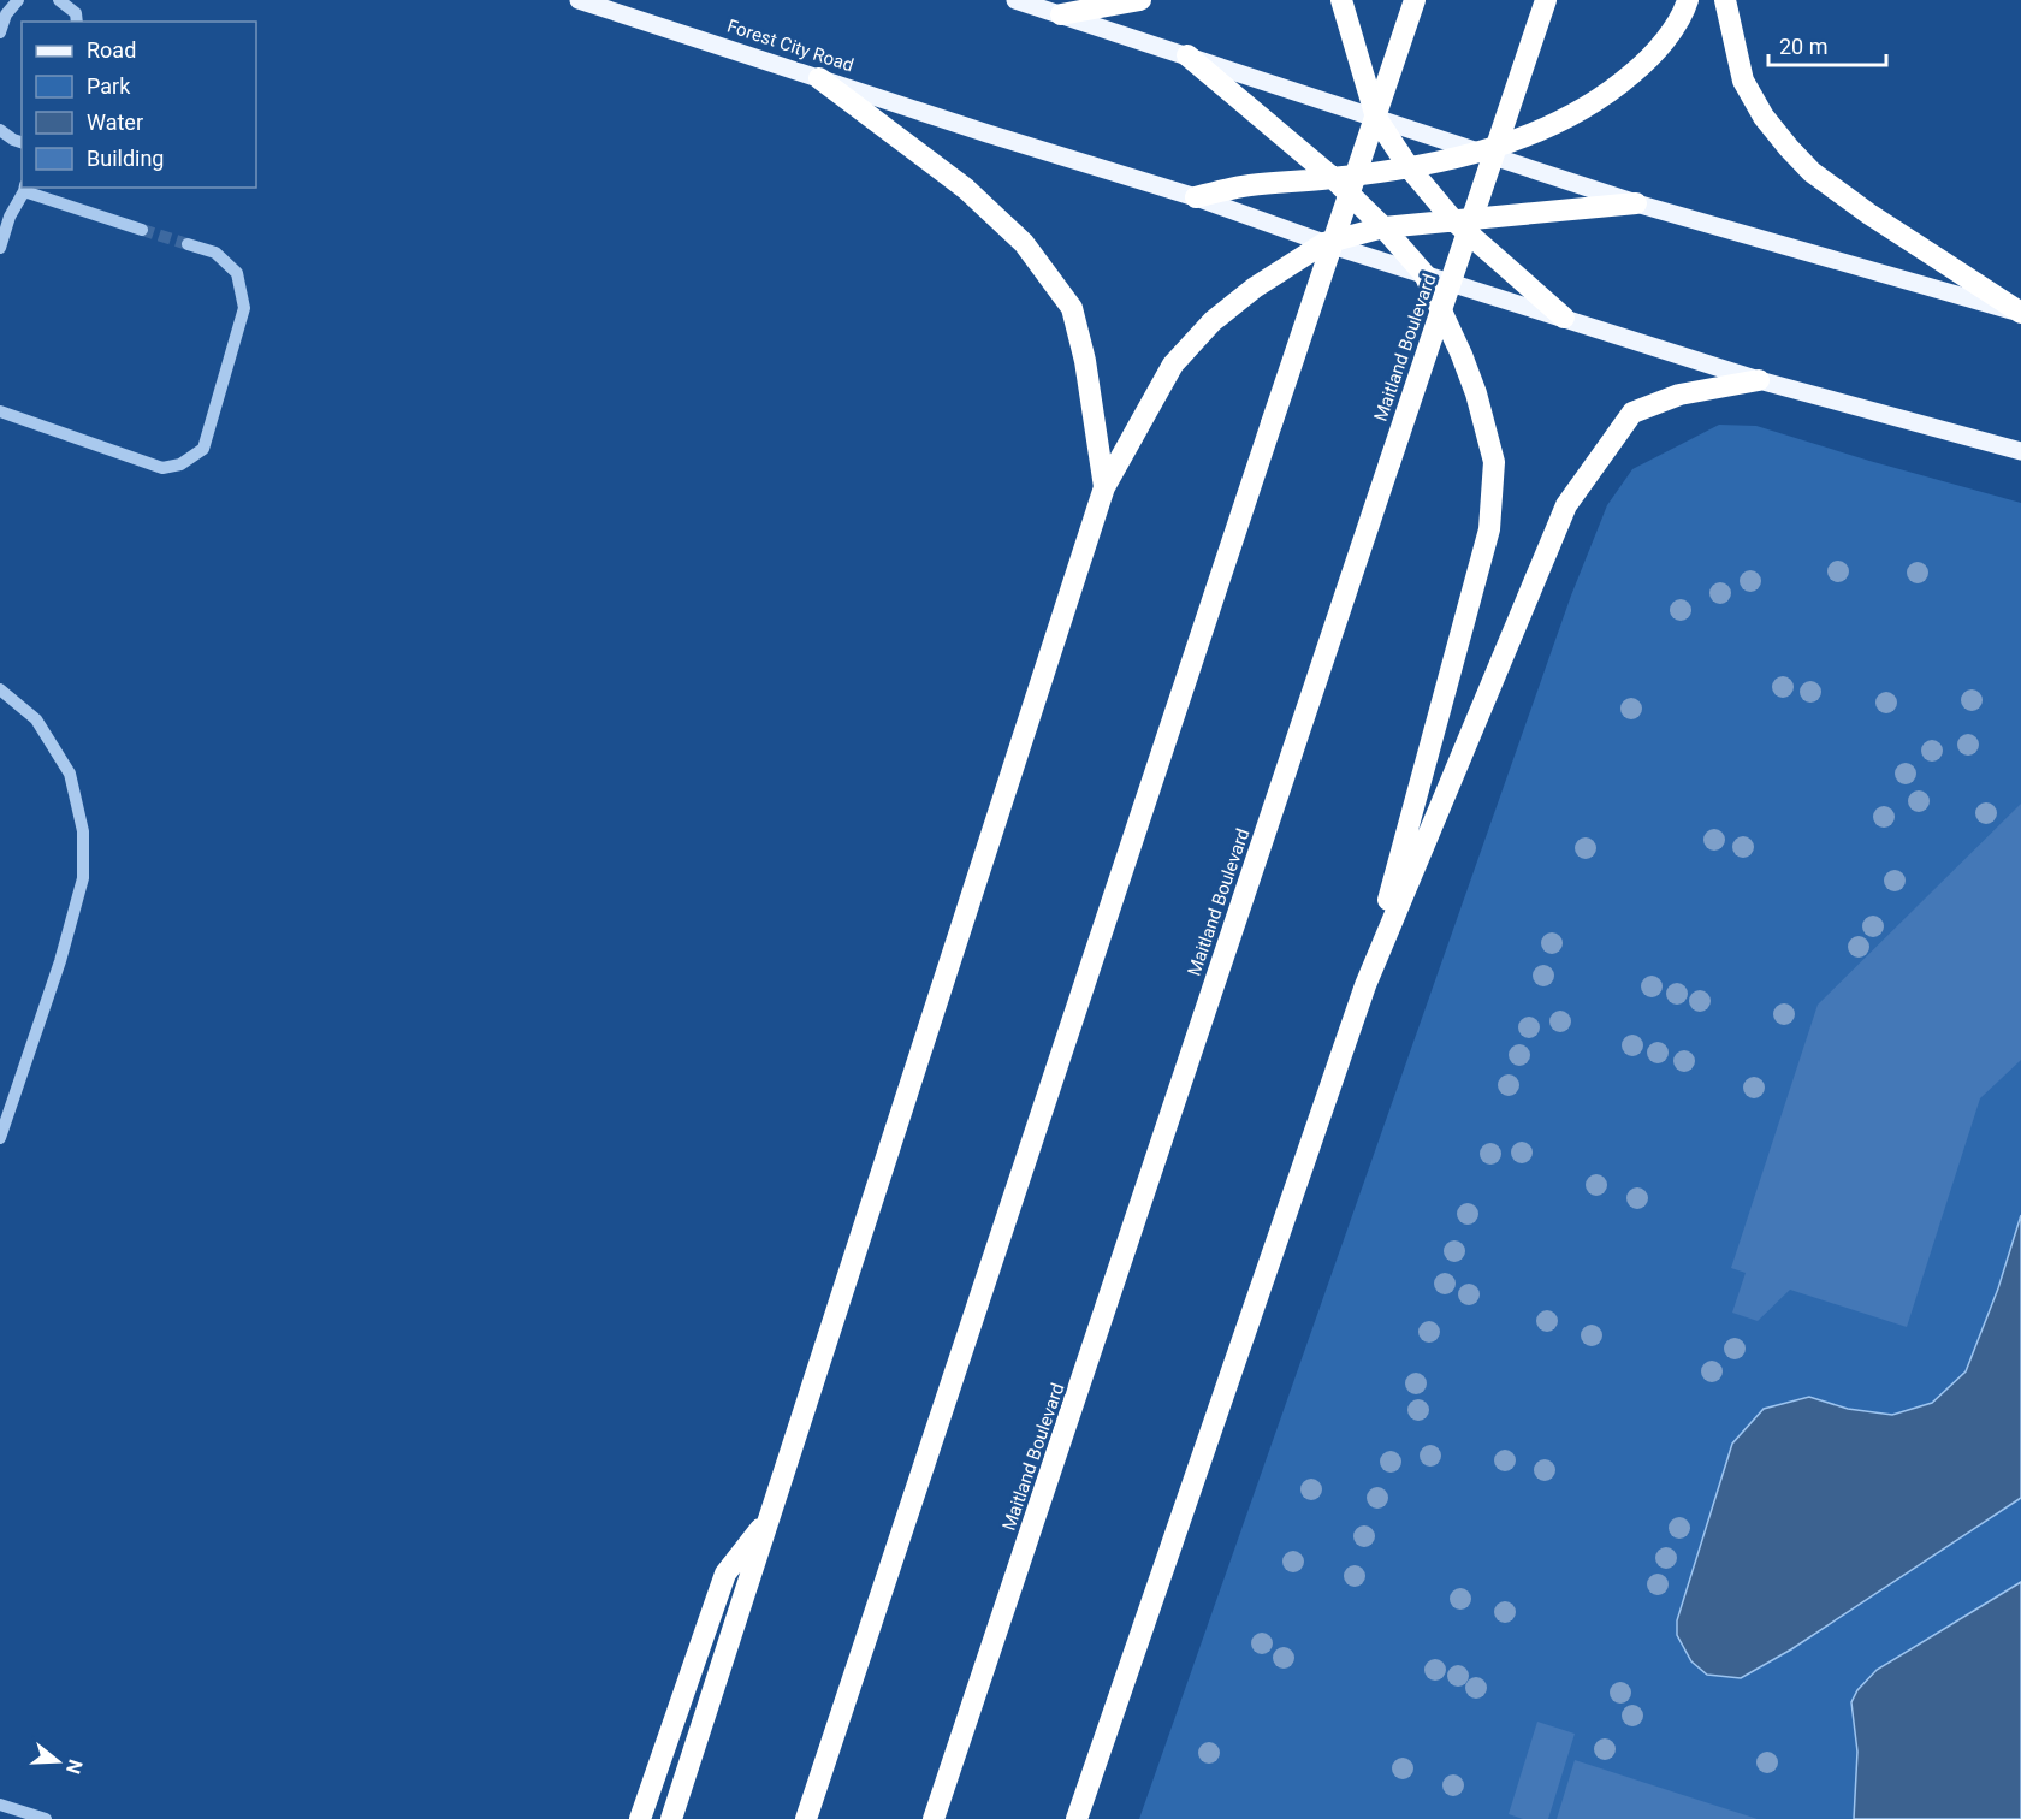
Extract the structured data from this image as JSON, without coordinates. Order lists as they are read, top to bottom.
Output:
{
  "streets": {
    "highway": ["Maitland Boulevard"],
    "main road": ["Forest City Road"]
  },
  "legend": [
    "Road",
    "Park",
    "Water",
    "Building"
  ],
  "scale_bar": "20 m",
  "north": "right"
}
